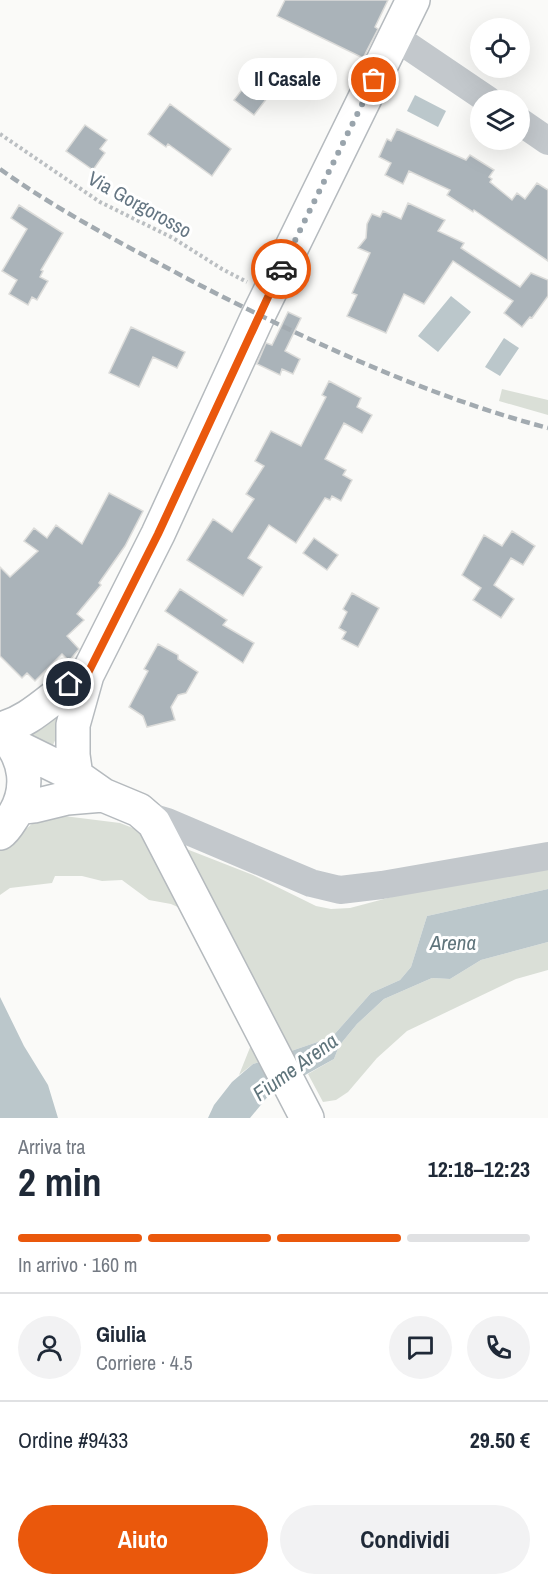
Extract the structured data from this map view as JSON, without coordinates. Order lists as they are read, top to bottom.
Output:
{
  "streets": {
    "path": ["Via Gorgorosso"]
  },
  "water": ["Arena", "Fiume Arena"],
  "places": ["Il Casale"],
  "page": {
    "bubble": "Il Casale",
    "heading": ["2 min", "Arriva tra", "12:18–12:23"],
    "panel": [
      "Giulia",
      "Corriere · 4.5",
      "Ordine #9433",
      "29.50 €"
    ],
    "bar": "In arrivo · 160 m",
    "buttons": ["Aiuto", "Condividi"]
  }
}
